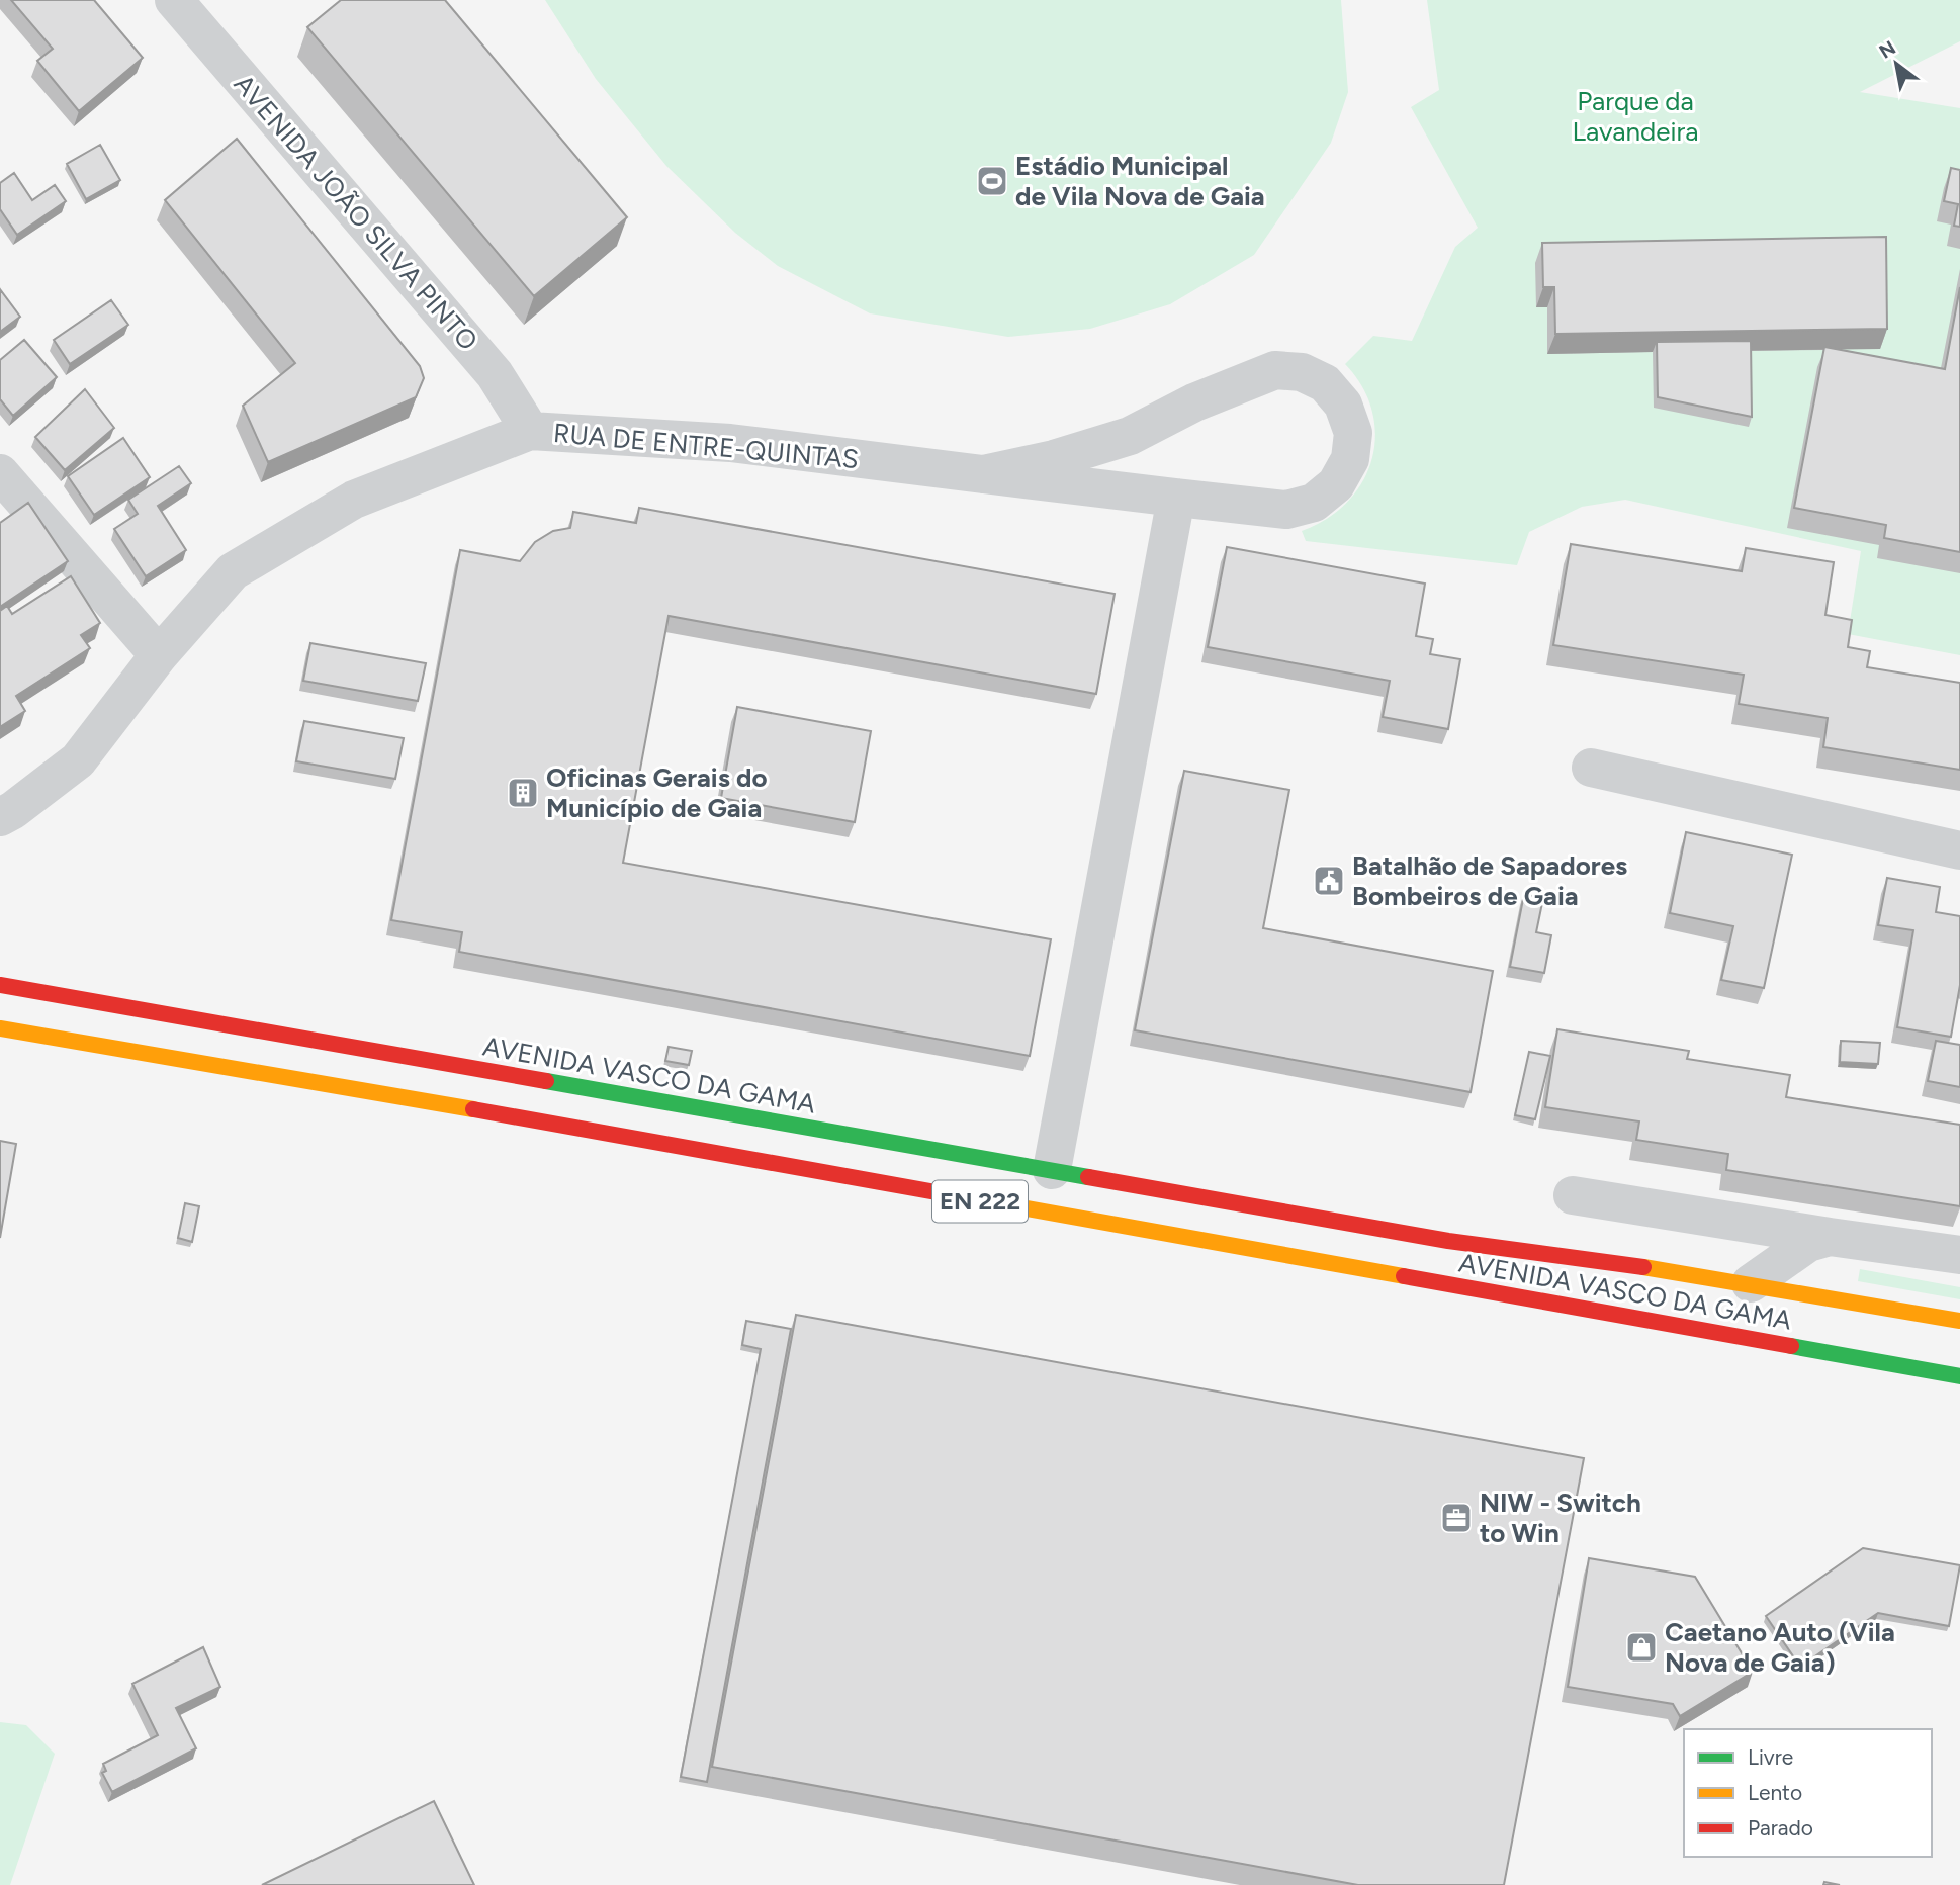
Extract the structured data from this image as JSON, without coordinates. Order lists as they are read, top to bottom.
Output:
{
  "streets": {
    "main road": ["AVENIDA VASCO DA GAMA", "EN 222"],
    "street": ["AVENIDA JOÃO SILVA PINTO", "RUA DE ENTRE-QUINTAS"]
  },
  "crossings": [
    ["AVENIDA JOÃO SILVA PINTO", "RUA DE ENTRE-QUINTAS"]
  ],
  "parks": ["Parque da Lavandeira"],
  "places": {
    "sports": ["Estádio Municipal de Vila Nova de Gaia"],
    "building": ["Oficinas Gerais do Município de Gaia"],
    "public building": ["Batalhão de Sapadores Bombeiros de Gaia"],
    "office": ["NIW - Switch to Win"],
    "shop": ["Caetano Auto (Vila Nova de Gaia)"]
  },
  "legend": ["Livre", "Lento", "Parado"],
  "north": "top left"
}
